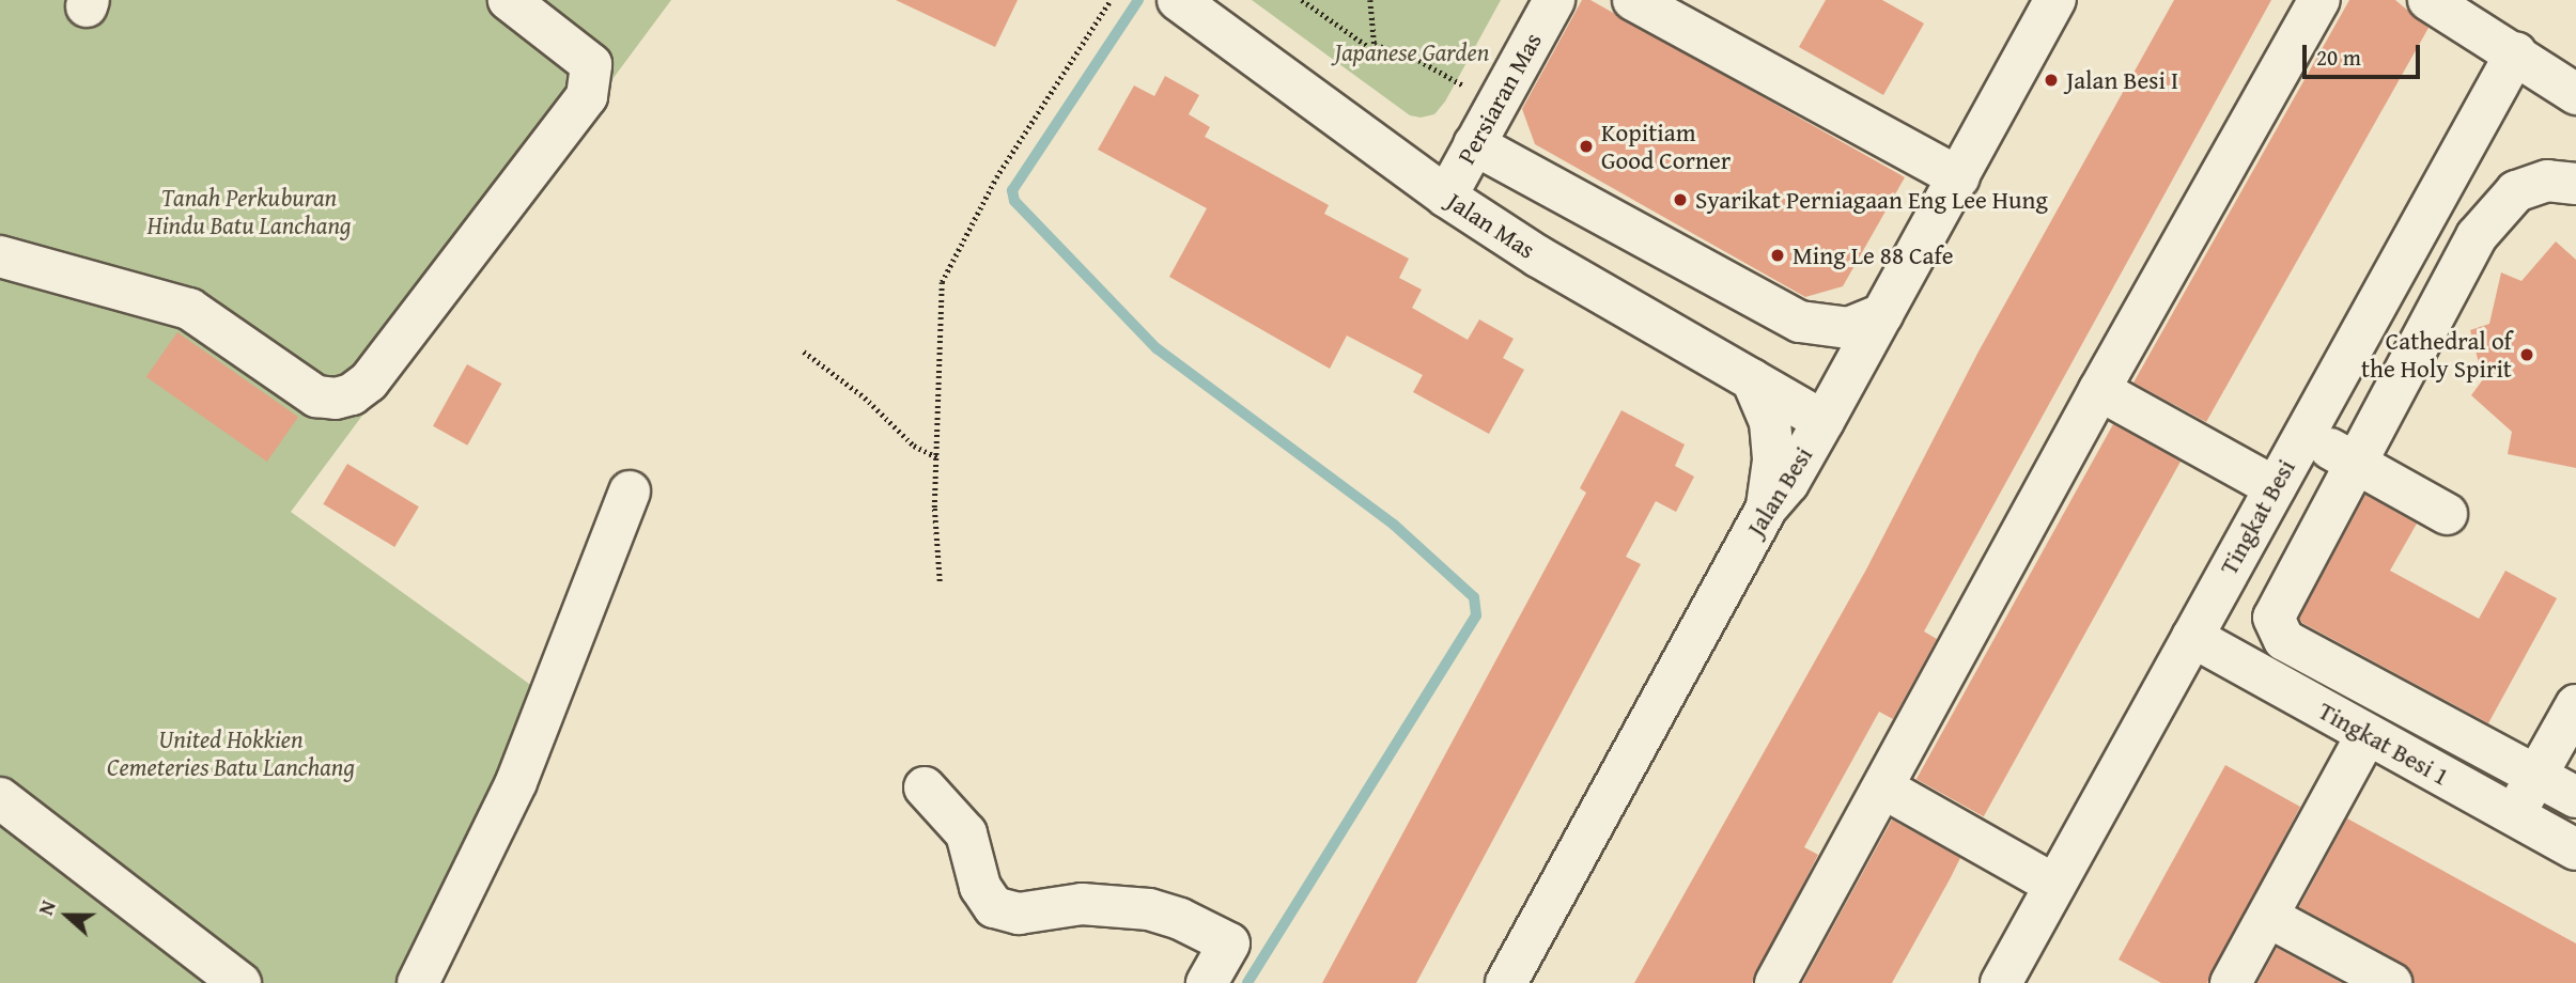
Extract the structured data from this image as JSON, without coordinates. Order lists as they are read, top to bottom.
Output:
{
  "streets": {
    "street": [
      "Persiaran Mas",
      "Jalan Mas",
      "Jalan Besi",
      "Tingkat Besi",
      "Tingkat Besi 1"
    ]
  },
  "crossings": [
    ["Persiaran Mas", "Jalan Mas"],
    ["Jalan Mas", "Jalan Besi"],
    ["Tingkat Besi", "Tingkat Besi 1"]
  ],
  "parks": ["Japanese Garden", "Tanah Perkuburan Hindu Batu Lanchang", "United Hokkien Cemeteries Batu Lanchang"],
  "places": [
    "Jalan Besi I",
    "Kopitiam Good Corner",
    "Syarikat Perniagaan Eng Lee Hung",
    "Ming Le 88 Cafe",
    "Cathedral of the Holy Spirit"
  ],
  "scale_bar": "20 m",
  "north": "left"
}
